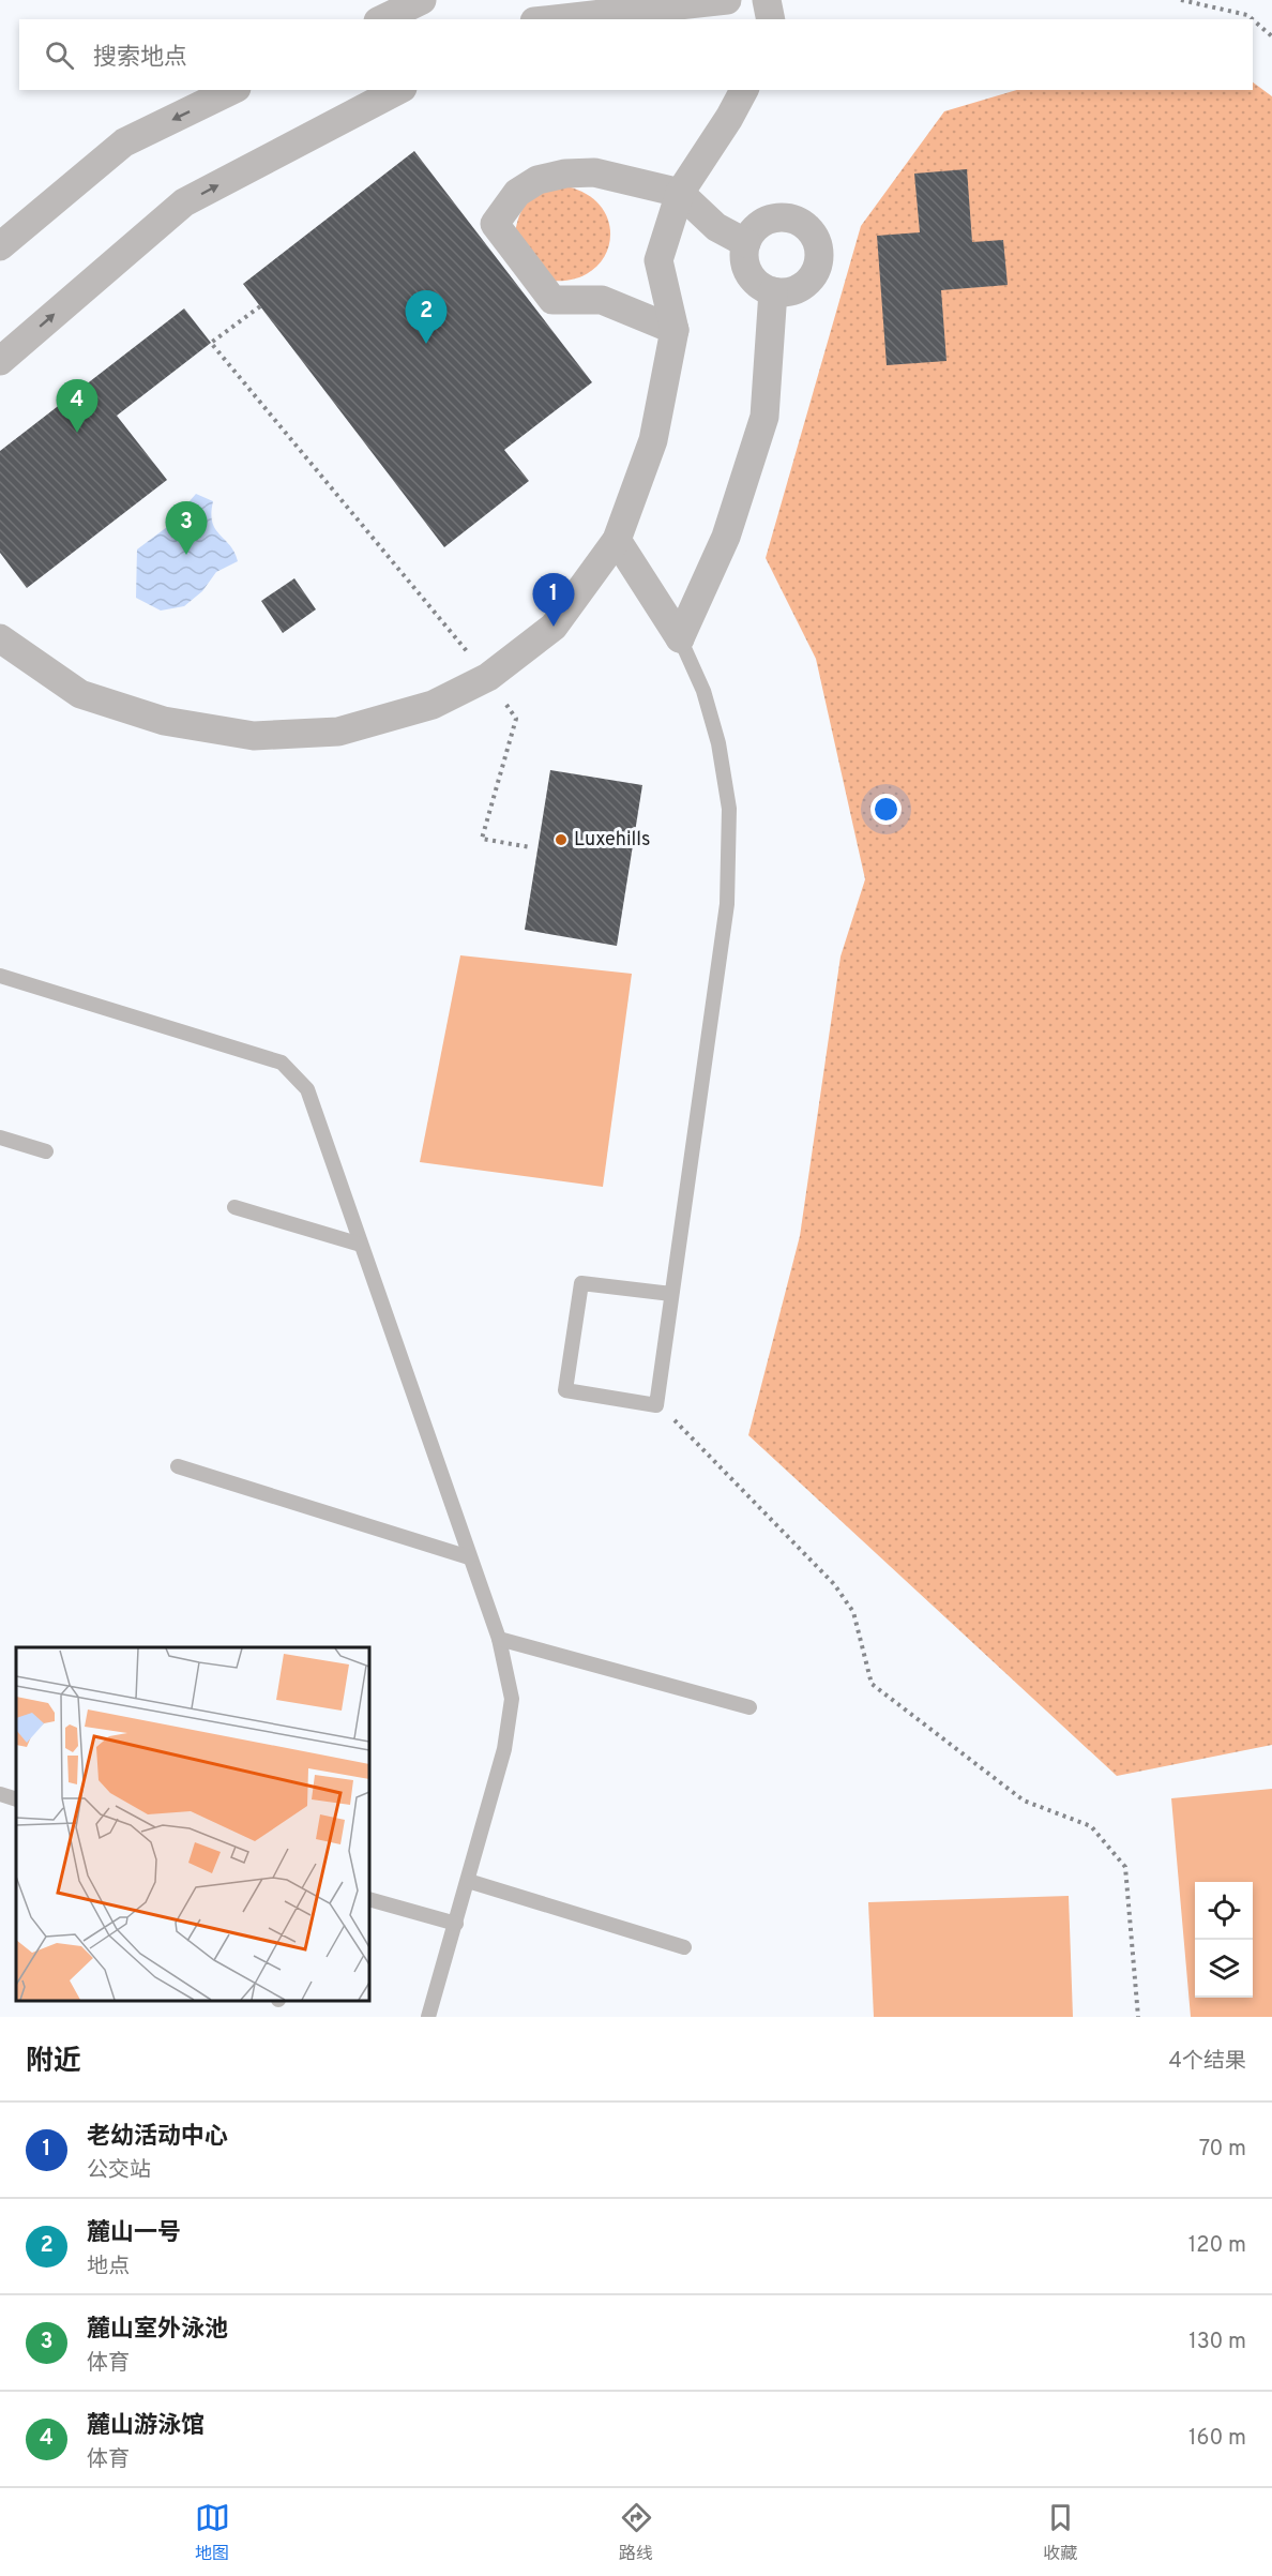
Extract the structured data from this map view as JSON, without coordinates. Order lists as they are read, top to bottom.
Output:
{
  "places": ["Luxehills"],
  "page": {
    "search": "搜索地点",
    "pins": [
      "2",
      "4",
      "3",
      "1"
    ],
    "heading": ["附近", "4个结果"],
    "list": [
      {
        "mark": "1",
        "name": "老幼活动中心",
        "note": "公交站",
        "value": "70 m"
      },
      {
        "mark": "2",
        "name": "麓山一号",
        "note": "地点",
        "value": "120 m"
      },
      {
        "mark": "3",
        "name": "麓山室外泳池",
        "note": "体育",
        "value": "130 m"
      },
      {
        "mark": "4",
        "name": "麓山游泳馆",
        "note": "体育",
        "value": "160 m"
      }
    ],
    "nav": ["地图", "路线", "收藏"]
  }
}
